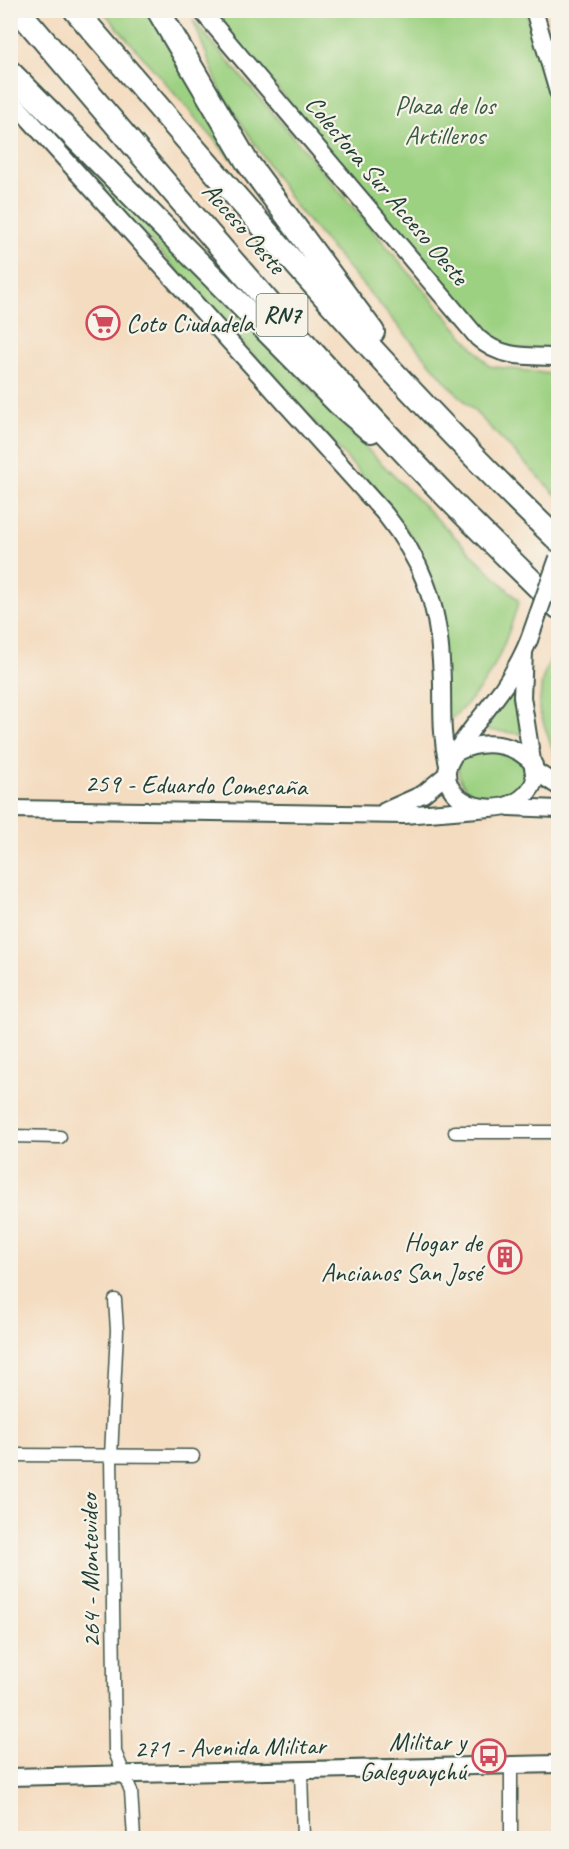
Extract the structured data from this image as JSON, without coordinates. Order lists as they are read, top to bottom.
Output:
{
  "streets": {
    "highway": ["Acceso Oeste", "RN7"],
    "street": [
      "Colectora Sur Acceso Oeste",
      "259 - Eduardo Comesaña",
      "264 - Montevideo",
      "271 - Avenida Militar"
    ]
  },
  "crossings": [
    ["264 - Montevideo", "271 - Avenida Militar"]
  ],
  "parks": ["Plaza de los Artilleros"],
  "places": {
    "supermarket": ["Coto Ciudadela"],
    "building": ["Hogar de Ancianos San José"],
    "bus stop": ["Militar y Galeguaychú"]
  }
}
